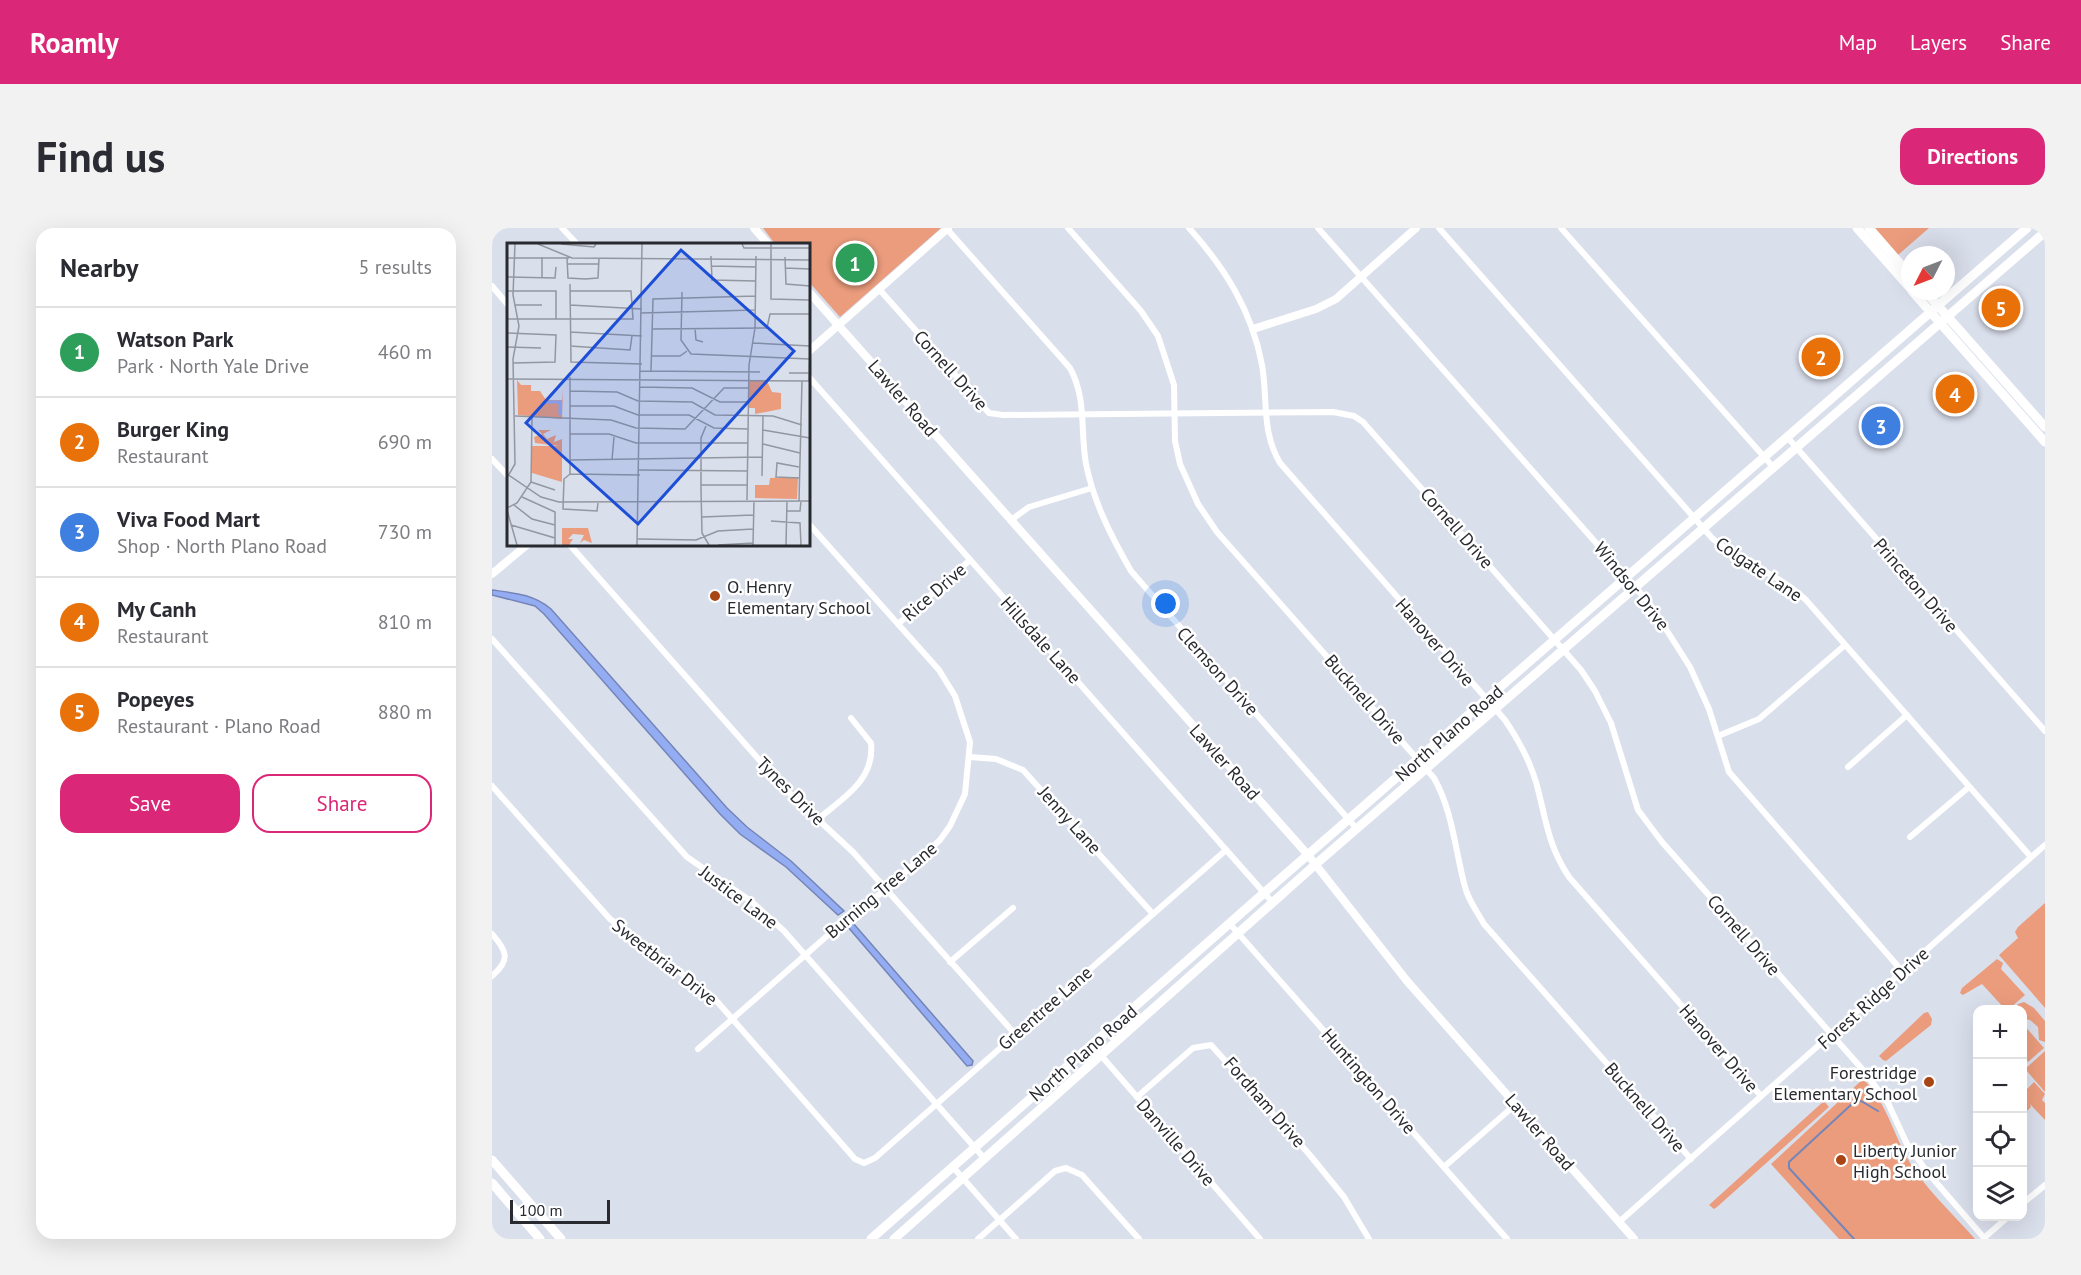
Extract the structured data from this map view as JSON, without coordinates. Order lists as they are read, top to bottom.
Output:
{
  "streets": {
    "main road": ["North Plano Road"],
    "street": [
      "Cornell Drive",
      "Lawler Road",
      "Colgate Lane",
      "Princeton Drive",
      "Windsor Drive",
      "Rice Drive",
      "Hillsdale Lane",
      "Hanover Drive",
      "Clemson Drive",
      "Bucknell Drive",
      "Tynes Drive",
      "Jenny Lane",
      "Burning Tree Lane",
      "Justice Lane",
      "Sweetbriar Drive",
      "Forest Ridge Drive",
      "Greentree Lane",
      "Huntington Drive",
      "Fordham Drive",
      "Danville Drive"
    ]
  },
  "crossings": [
    ["Cornell Drive", "Hanover Drive"],
    ["Cornell Drive", "Clemson Drive"],
    ["Cornell Drive", "Bucknell Drive"],
    ["Cornell Drive", "North Plano Road"],
    ["Cornell Drive", "Forest Ridge Drive"],
    ["Lawler Road", "North Plano Road"],
    ["Lawler Road", "Forest Ridge Drive"],
    ["Colgate Lane", "North Plano Road"],
    ["Colgate Lane", "Forest Ridge Drive"],
    ["Princeton Drive", "North Plano Road"],
    ["Windsor Drive", "North Plano Road"],
    ["Windsor Drive", "Forest Ridge Drive"],
    ["Rice Drive", "Hillsdale Lane"],
    ["Rice Drive", "Burning Tree Lane"],
    ["Hillsdale Lane", "North Plano Road"],
    ["Hillsdale Lane", "Greentree Lane"],
    ["Hanover Drive", "North Plano Road"],
    ["Hanover Drive", "Forest Ridge Drive"],
    ["Clemson Drive", "North Plano Road"],
    ["Bucknell Drive", "North Plano Road"],
    ["Bucknell Drive", "Forest Ridge Drive"],
    ["North Plano Road", "Justice Lane"],
    ["North Plano Road", "Huntington Drive"],
    ["North Plano Road", "Danville Drive"],
    ["Tynes Drive", "Burning Tree Lane"],
    ["Tynes Drive", "Greentree Lane"],
    ["Jenny Lane", "Burning Tree Lane"],
    ["Jenny Lane", "Greentree Lane"],
    ["Burning Tree Lane", "Justice Lane"],
    ["Burning Tree Lane", "Sweetbriar Drive"],
    ["Justice Lane", "Greentree Lane"],
    ["Sweetbriar Drive", "Greentree Lane"],
    ["Fordham Drive", "Danville Drive"]
  ],
  "places": ["O. Henry Elementary School", "Forestridge Elementary School", "Liberty Junior High School"],
  "scale_bar": "100 m",
  "north": "bottom left",
  "page": {
    "header": "Roamly",
    "nav": ["Map", "Layers", "Share"],
    "buttons": [
      "Directions",
      ["Save", "Share"]
    ],
    "title": "Find us",
    "heading": ["Nearby", "5 results"],
    "pins": [
      "1",
      "5",
      "2",
      "4",
      "3"
    ],
    "list": [
      {
        "mark": "1",
        "name": "Watson Park",
        "note": "Park · North Yale Drive",
        "value": "460 m"
      },
      {
        "mark": "2",
        "name": "Burger King",
        "note": "Restaurant",
        "value": "690 m"
      },
      {
        "mark": "3",
        "name": "Viva Food Mart",
        "note": "Shop · North Plano Road",
        "value": "730 m"
      },
      {
        "mark": "4",
        "name": "My Canh",
        "note": "Restaurant",
        "value": "810 m"
      },
      {
        "mark": "5",
        "name": "Popeyes",
        "note": "Restaurant · Plano Road",
        "value": "880 m"
      }
    ],
    "map_buttons": ["+", "−"],
    "scale": "100 m"
  }
}
